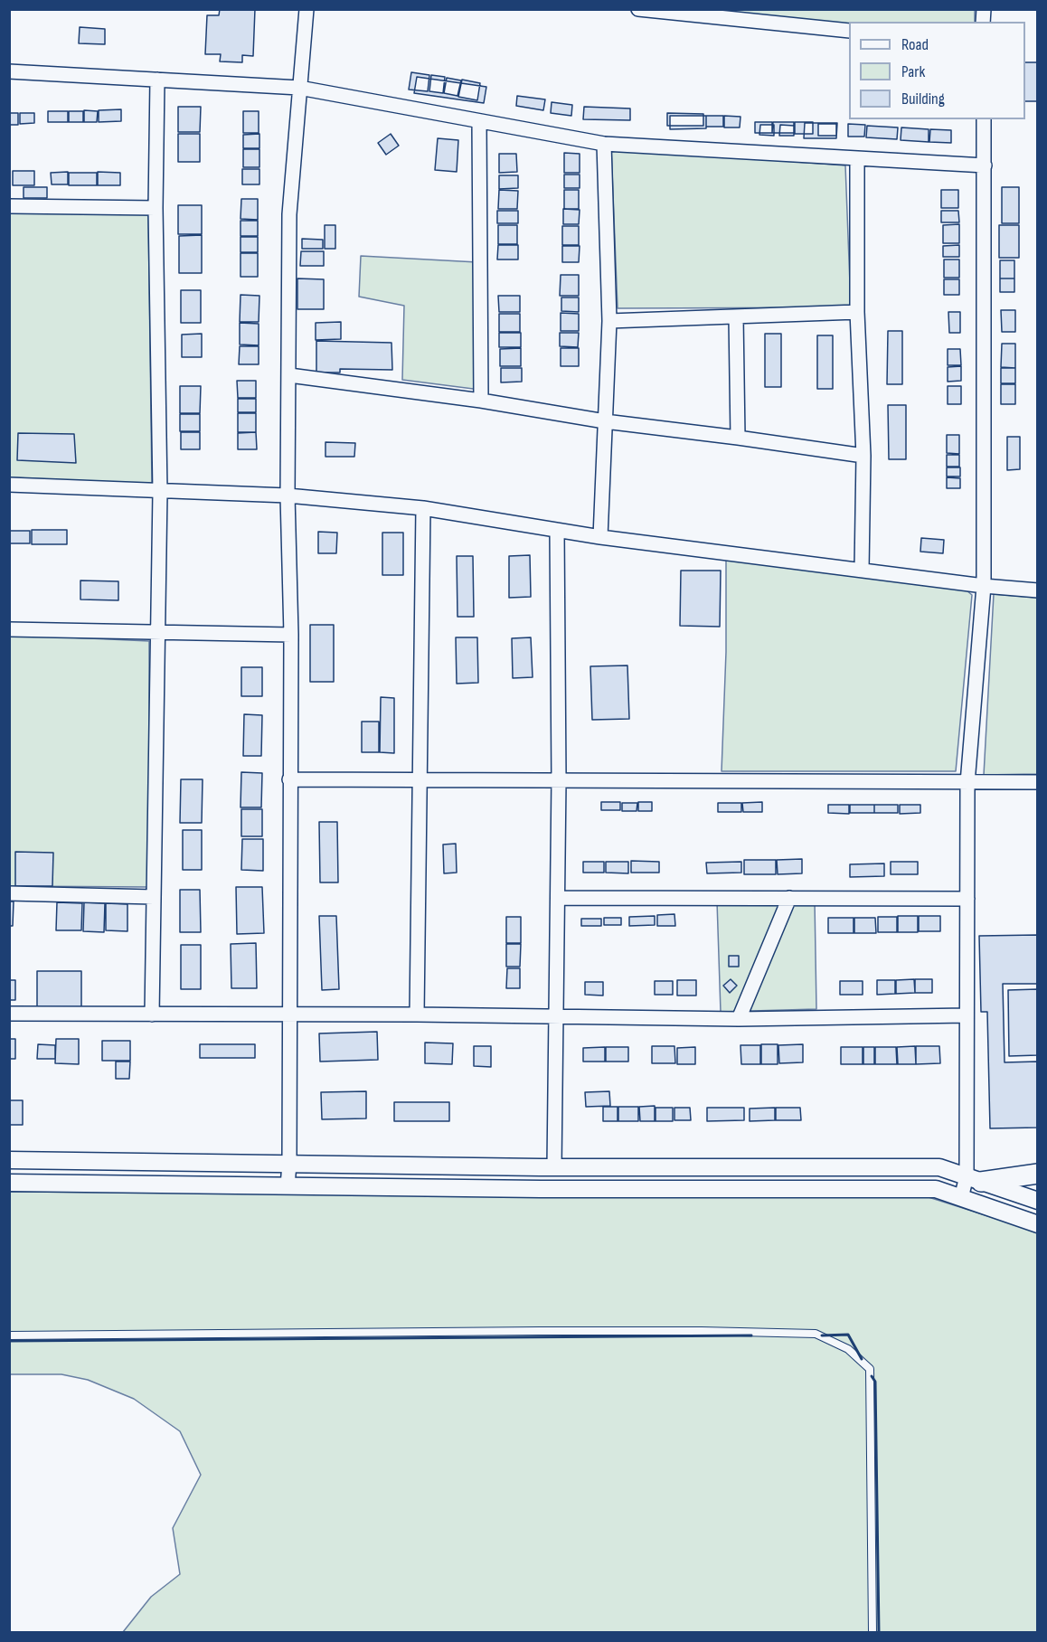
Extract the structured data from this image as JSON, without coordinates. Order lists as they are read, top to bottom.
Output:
{
  "legend": ["Road", "Park", "Building"]
}
